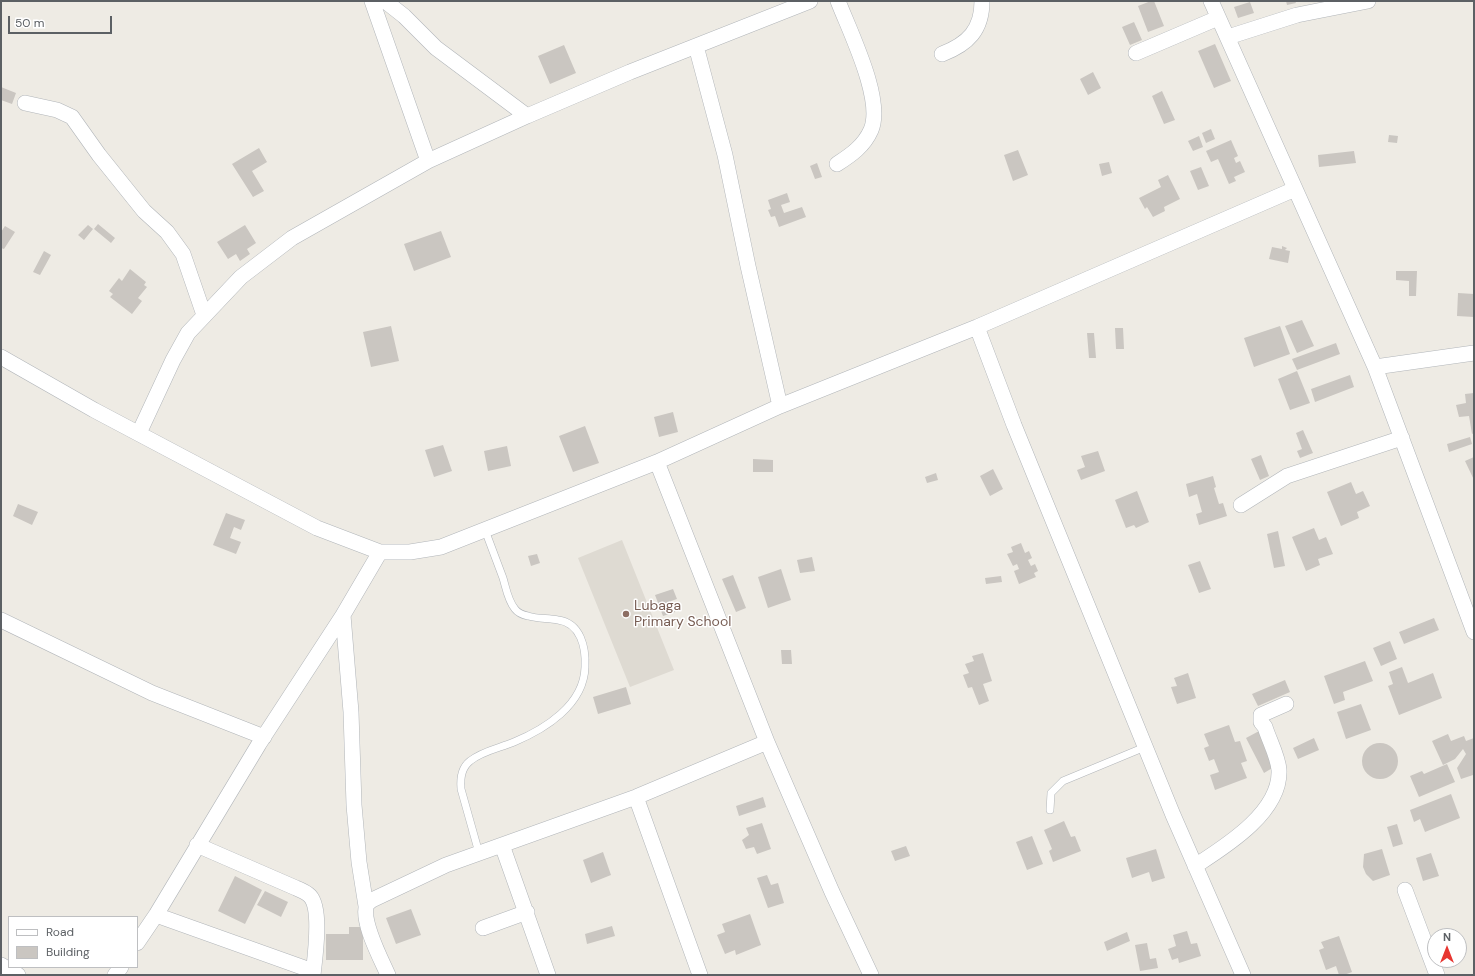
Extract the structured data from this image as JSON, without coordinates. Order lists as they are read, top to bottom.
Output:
{
  "places": ["Lubaga Primary School"],
  "legend": ["Road", "Building"],
  "scale_bar": "50 m",
  "north": "top"
}
